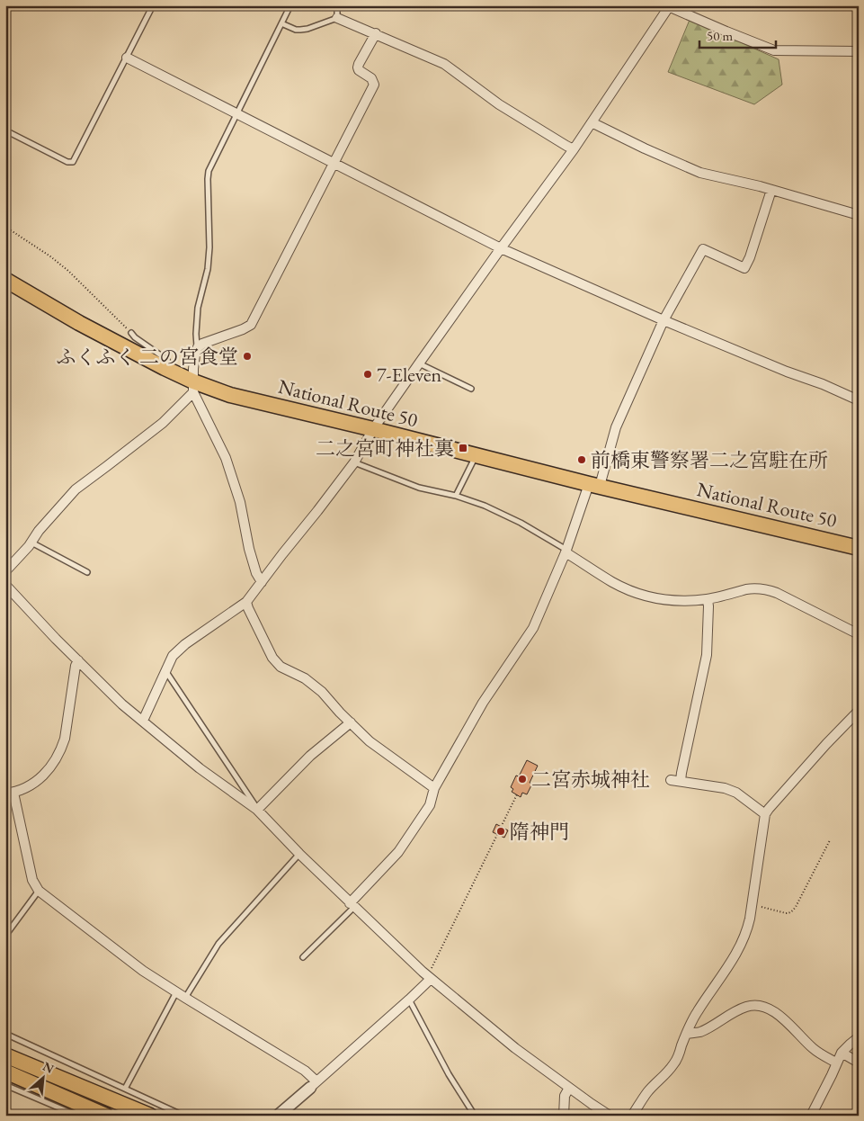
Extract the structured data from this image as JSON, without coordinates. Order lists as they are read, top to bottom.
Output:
{
  "streets": {
    "highway": ["National Route 50"]
  },
  "places": {
    "other": [
      "ふくふく 二の宮食堂",
      "7-Eleven",
      "前橋東警察署二之宮駐在所",
      "二宮赤城神社",
      "隋神門"
    ],
    "transit": ["二之宮町神社裏"]
  },
  "scale_bar": "50 m",
  "north": "top right"
}
